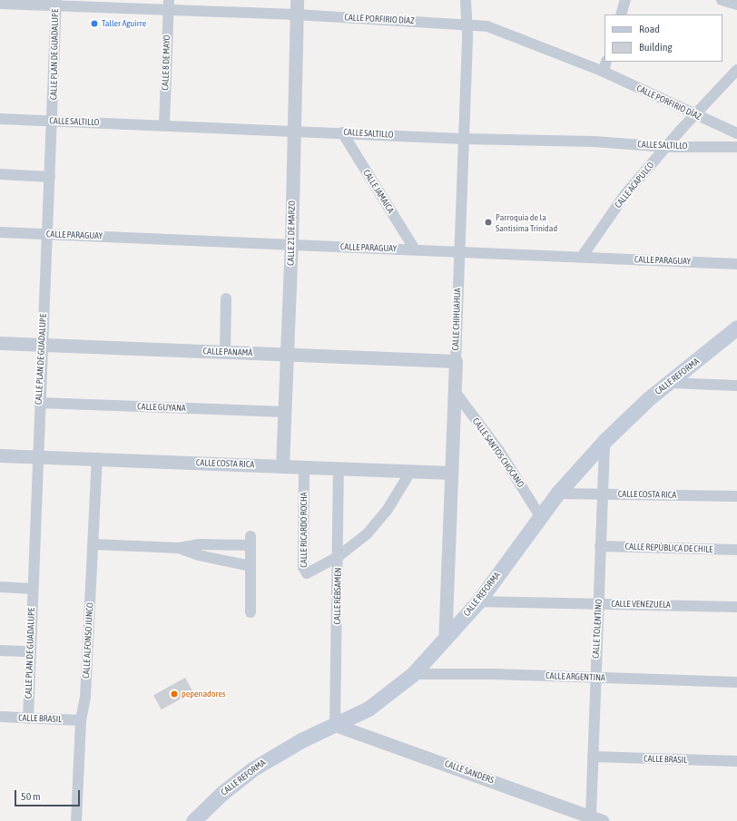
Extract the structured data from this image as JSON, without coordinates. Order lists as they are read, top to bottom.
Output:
{
  "streets": {
    "main road": ["CALLE REFORMA"],
    "street": [
      "CALLE PORFIRIO DÍAZ",
      "CALLE PLAN DE GUADALUPE",
      "CALLE 8 DE MAYO",
      "CALLE SALTILLO",
      "CALLE ACAPULCO",
      "CALLE JAMAICA",
      "CALLE 21 DE MARZO",
      "CALLE PARAGUAY",
      "CALLE CHIHUAHUA",
      "CALLE PANAMÁ",
      "CALLE GUYANA",
      "CALLE SANTOS CHOCANO",
      "CALLE COSTA RICA",
      "CALLE RICARDO ROCHA",
      "CALLE REPÚBLICA DE CHILE",
      "CALLE RÉBSAMEN",
      "CALLE VENEZUELA",
      "CALLE TOLENTINO",
      "CALLE ALFONSO JUNCO",
      "CALLE ARGENTINA",
      "CALLE BRASIL",
      "CALLE SANDERS"
    ]
  },
  "crossings": [
    ["CALLE PORFIRIO DÍAZ", "CALLE PLAN DE GUADALUPE"],
    ["CALLE PORFIRIO DÍAZ", "CALLE 8 DE MAYO"],
    ["CALLE PORFIRIO DÍAZ", "CALLE ACAPULCO"],
    ["CALLE PORFIRIO DÍAZ", "CALLE 21 DE MARZO"],
    ["CALLE PORFIRIO DÍAZ", "CALLE CHIHUAHUA"],
    ["CALLE PLAN DE GUADALUPE", "CALLE SALTILLO"],
    ["CALLE PLAN DE GUADALUPE", "CALLE PARAGUAY"],
    ["CALLE PLAN DE GUADALUPE", "CALLE PANAMÁ"],
    ["CALLE PLAN DE GUADALUPE", "CALLE GUYANA"],
    ["CALLE PLAN DE GUADALUPE", "CALLE COSTA RICA"],
    ["CALLE PLAN DE GUADALUPE", "CALLE BRASIL"],
    ["CALLE 8 DE MAYO", "CALLE SALTILLO"],
    ["CALLE SALTILLO", "CALLE ACAPULCO"],
    ["CALLE SALTILLO", "CALLE JAMAICA"],
    ["CALLE SALTILLO", "CALLE 21 DE MARZO"],
    ["CALLE SALTILLO", "CALLE CHIHUAHUA"],
    ["CALLE ACAPULCO", "CALLE PARAGUAY"],
    ["CALLE JAMAICA", "CALLE PARAGUAY"],
    ["CALLE 21 DE MARZO", "CALLE PARAGUAY"],
    ["CALLE 21 DE MARZO", "CALLE PANAMÁ"],
    ["CALLE 21 DE MARZO", "CALLE GUYANA"],
    ["CALLE 21 DE MARZO", "CALLE COSTA RICA"],
    ["CALLE PARAGUAY", "CALLE CHIHUAHUA"],
    ["CALLE CHIHUAHUA", "CALLE PANAMÁ"],
    ["CALLE CHIHUAHUA", "CALLE REFORMA"],
    ["CALLE CHIHUAHUA", "CALLE SANTOS CHOCANO"],
    ["CALLE CHIHUAHUA", "CALLE COSTA RICA"],
    ["CALLE REFORMA", "CALLE SANTOS CHOCANO"],
    ["CALLE REFORMA", "CALLE COSTA RICA"],
    ["CALLE REFORMA", "CALLE RÉBSAMEN"],
    ["CALLE REFORMA", "CALLE VENEZUELA"],
    ["CALLE REFORMA", "CALLE TOLENTINO"],
    ["CALLE REFORMA", "CALLE ARGENTINA"],
    ["CALLE REFORMA", "CALLE SANDERS"],
    ["CALLE COSTA RICA", "CALLE RICARDO ROCHA"],
    ["CALLE COSTA RICA", "CALLE RÉBSAMEN"],
    ["CALLE COSTA RICA", "CALLE TOLENTINO"],
    ["CALLE COSTA RICA", "CALLE ALFONSO JUNCO"],
    ["CALLE RICARDO ROCHA", "CALLE RÉBSAMEN"],
    ["CALLE REPÚBLICA DE CHILE", "CALLE TOLENTINO"],
    ["CALLE RÉBSAMEN", "CALLE SANDERS"],
    ["CALLE VENEZUELA", "CALLE TOLENTINO"],
    ["CALLE TOLENTINO", "CALLE ARGENTINA"],
    ["CALLE TOLENTINO", "CALLE BRASIL"],
    ["CALLE TOLENTINO", "CALLE SANDERS"],
    ["CALLE ALFONSO JUNCO", "CALLE BRASIL"]
  ],
  "places": ["Taller Aguirre", "Parroquia de la Santisima Trinidad", "pepenadores"],
  "legend": ["Road", "Building"],
  "scale_bar": "50 m"
}
